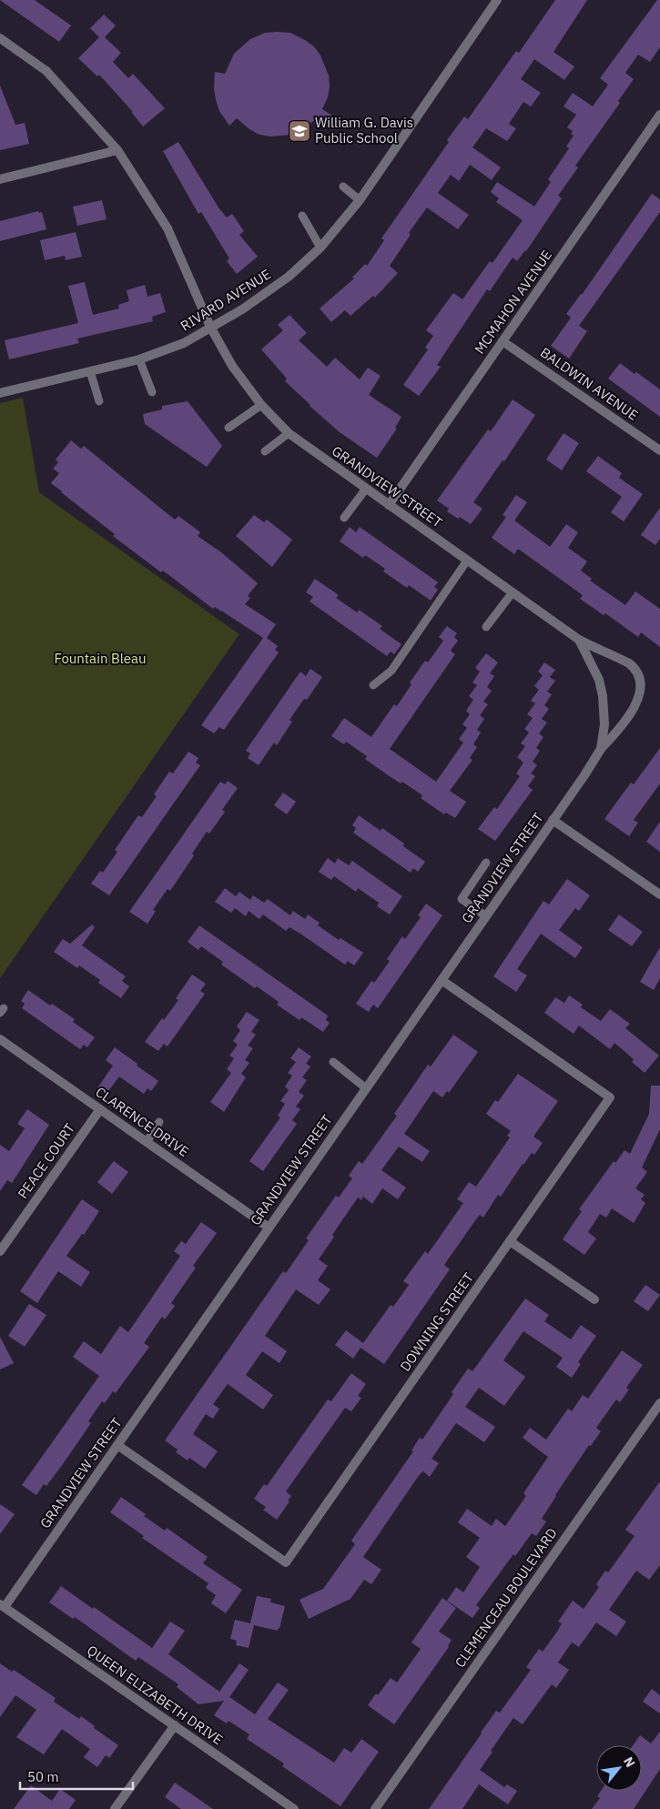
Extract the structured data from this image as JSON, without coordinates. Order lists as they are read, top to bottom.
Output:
{
  "streets": {
    "street": [
      "RIVARD AVENUE",
      "MCMAHON AVENUE",
      "BALDWIN AVENUE",
      "GRANDVIEW STREET",
      "CLARENCE DRIVE",
      "PEACE COURT",
      "DOWNING STREET",
      "CLEMENCEAU BOULEVARD",
      "QUEEN ELIZABETH DRIVE"
    ]
  },
  "crossings": [
    ["RIVARD AVENUE", "GRANDVIEW STREET"],
    ["MCMAHON AVENUE", "BALDWIN AVENUE"],
    ["MCMAHON AVENUE", "GRANDVIEW STREET"],
    ["GRANDVIEW STREET", "CLARENCE DRIVE"],
    ["GRANDVIEW STREET", "DOWNING STREET"],
    ["GRANDVIEW STREET", "QUEEN ELIZABETH DRIVE"],
    ["CLARENCE DRIVE", "PEACE COURT"]
  ],
  "parks": ["Fountain Bleau"],
  "places": {
    "school or university": ["William G. Davis Public School"]
  },
  "scale_bar": "50 m",
  "north": "top right"
}
